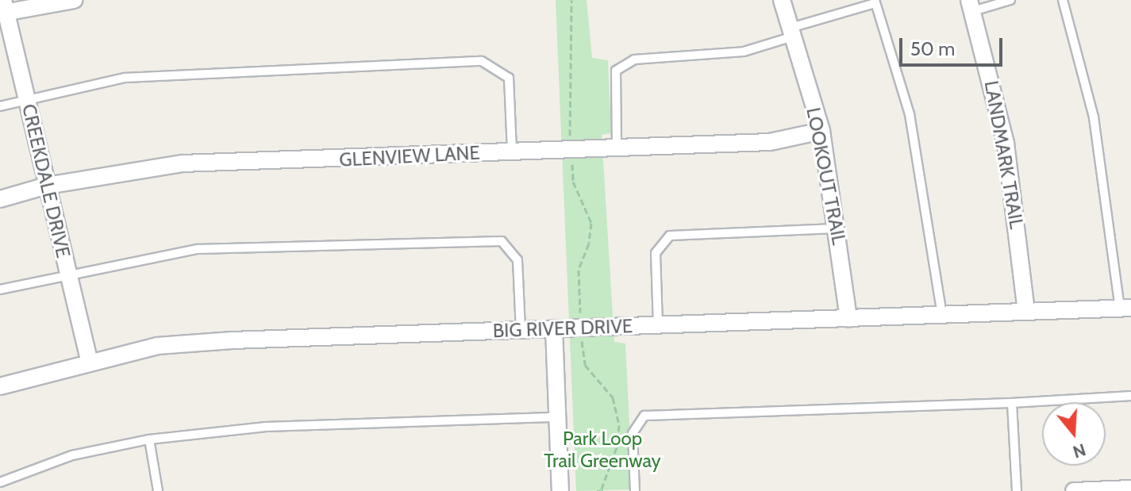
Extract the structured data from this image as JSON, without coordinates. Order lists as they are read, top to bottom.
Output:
{
  "streets": {
    "street": [
      "LANDMARK TRAIL",
      "GLENVIEW LANE",
      "LOOKOUT TRAIL",
      "CREEKDALE DRIVE",
      "BIG RIVER DRIVE"
    ]
  },
  "crossings": [
    ["LANDMARK TRAIL", "BIG RIVER DRIVE"],
    ["GLENVIEW LANE", "LOOKOUT TRAIL"],
    ["GLENVIEW LANE", "CREEKDALE DRIVE"],
    ["LOOKOUT TRAIL", "BIG RIVER DRIVE"],
    ["CREEKDALE DRIVE", "BIG RIVER DRIVE"]
  ],
  "parks": ["Park Loop Trail Greenway"],
  "scale_bar": "50 m",
  "north": "bottom"
}
